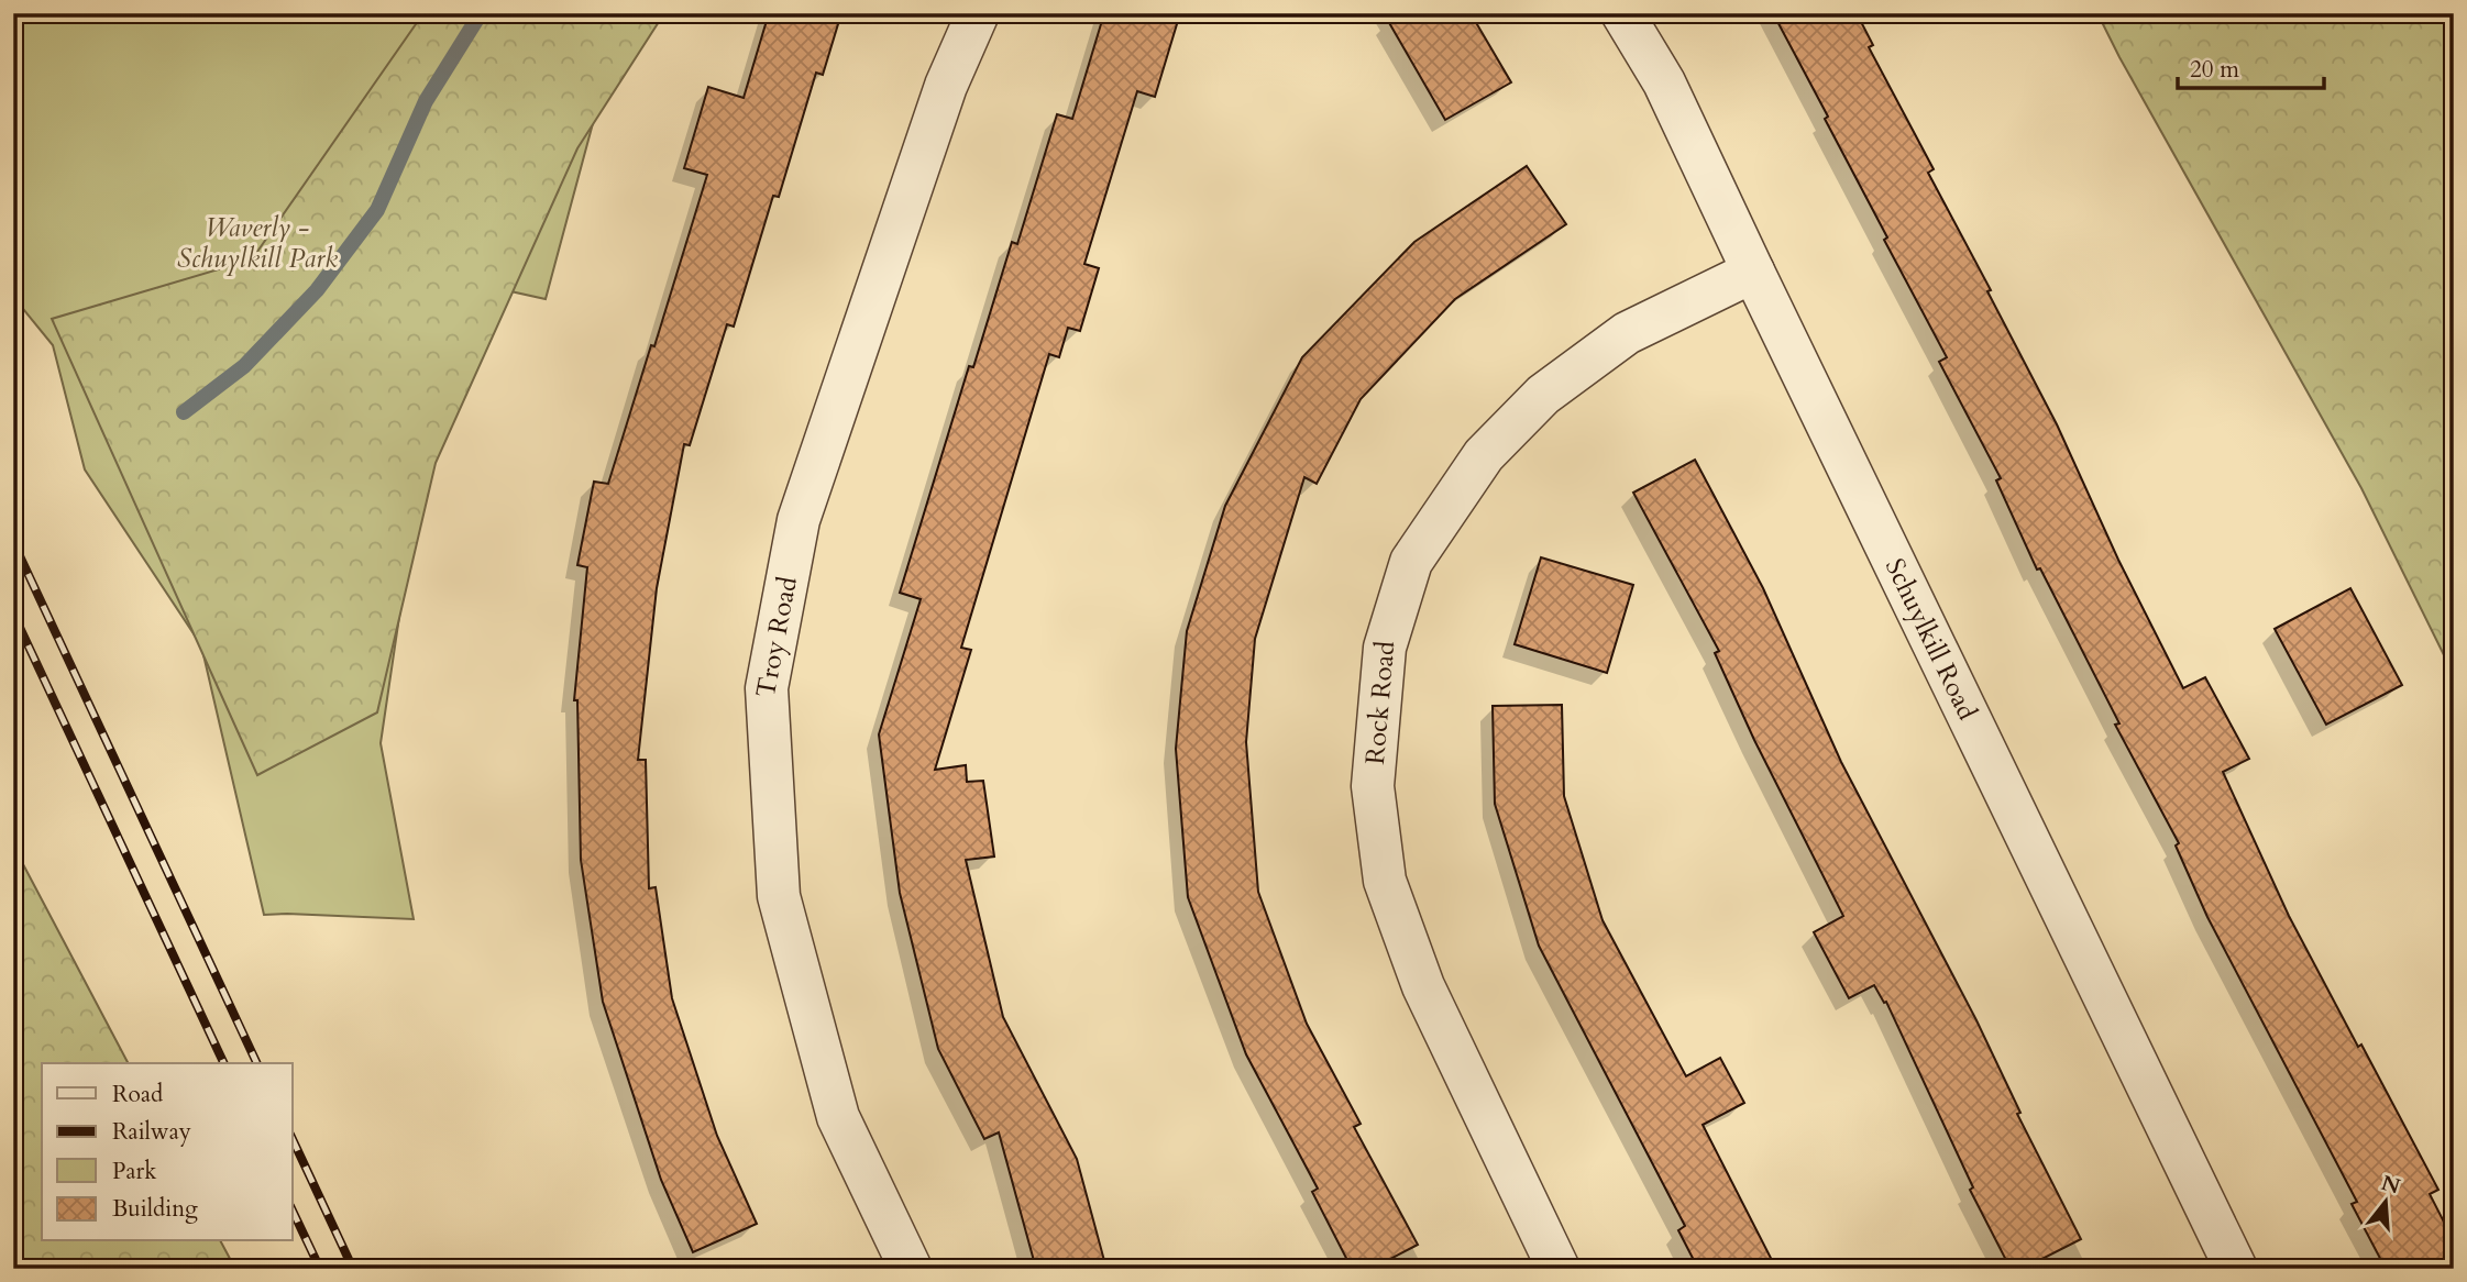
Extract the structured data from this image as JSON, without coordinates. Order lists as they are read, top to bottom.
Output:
{
  "streets": {
    "street": ["Troy Road", "Schuylkill Road", "Rock Road"]
  },
  "crossings": [
    ["Schuylkill Road", "Rock Road"]
  ],
  "parks": ["Waverly - Schuylkill Park"],
  "legend": [
    "Road",
    "Railway",
    "Park",
    "Building"
  ],
  "scale_bar": "20 m",
  "north": "top"
}
